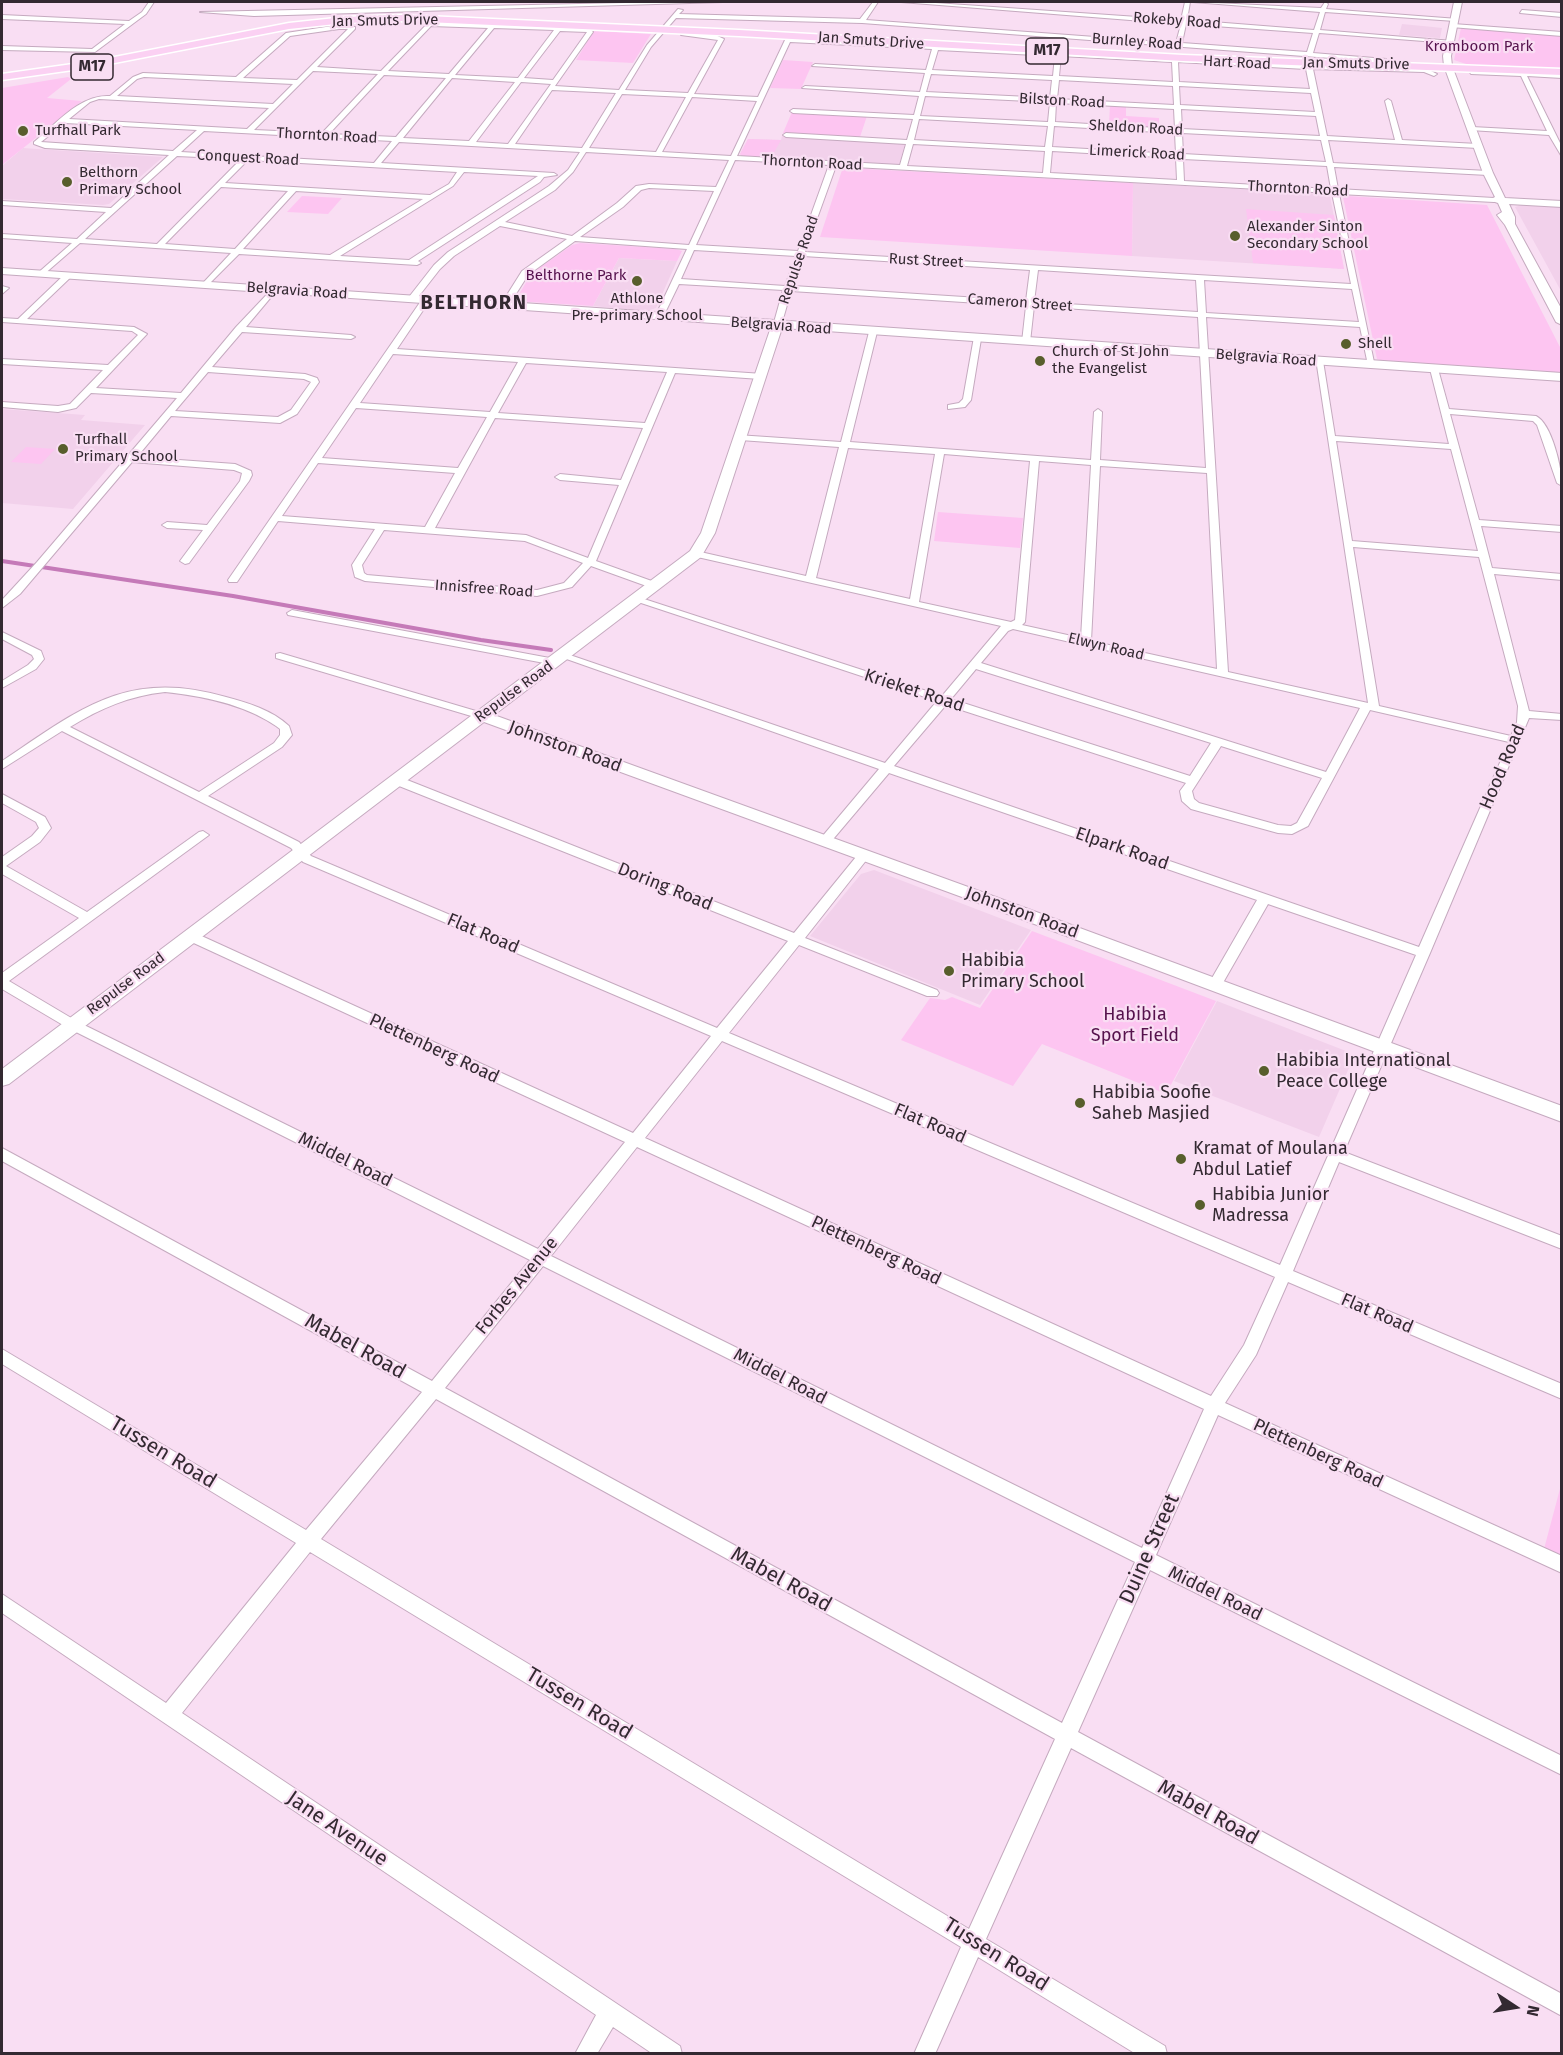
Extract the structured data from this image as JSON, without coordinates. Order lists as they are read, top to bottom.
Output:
{
  "streets": {
    "main road": ["Jan Smuts Drive", "M17"],
    "street": [
      "Rokeby Road",
      "Burnley Road",
      "Hart Road",
      "Bilston Road",
      "Sheldon Road",
      "Thornton Road",
      "Limerick Road",
      "Conquest Road",
      "Repulse Road",
      "Rust Street",
      "Belgravia Road",
      "Cameron Street",
      "Innisfree Road",
      "Elwyn Road",
      "Krieket Road",
      "Johnston Road",
      "Hood Road",
      "Elpark Road",
      "Doring Road",
      "Flat Road",
      "Plettenberg Road",
      "Middel Road",
      "Forbes Avenue",
      "Mabel Road",
      "Tussen Road",
      "Duine Street",
      "Jane Avenue"
    ]
  },
  "crossings": [
    ["Thornton Road", "Conquest Road"],
    ["Thornton Road", "Repulse Road"],
    ["Repulse Road", "Rust Street"],
    ["Repulse Road", "Belgravia Road"],
    ["Repulse Road", "Cameron Street"],
    ["Repulse Road", "Elwyn Road"],
    ["Repulse Road", "Krieket Road"],
    ["Repulse Road", "Johnston Road"],
    ["Repulse Road", "Elpark Road"],
    ["Repulse Road", "Doring Road"],
    ["Repulse Road", "Flat Road"],
    ["Repulse Road", "Plettenberg Road"],
    ["Repulse Road", "Middel Road"],
    ["Belgravia Road", "Hood Road"],
    ["Elwyn Road", "Hood Road"],
    ["Johnston Road", "Hood Road"],
    ["Johnston Road", "Forbes Avenue"],
    ["Johnston Road", "Duine Street"],
    ["Hood Road", "Elpark Road"],
    ["Hood Road", "Duine Street"],
    ["Doring Road", "Forbes Avenue"],
    ["Flat Road", "Forbes Avenue"],
    ["Flat Road", "Duine Street"],
    ["Plettenberg Road", "Forbes Avenue"],
    ["Plettenberg Road", "Duine Street"],
    ["Middel Road", "Forbes Avenue"],
    ["Middel Road", "Duine Street"],
    ["Forbes Avenue", "Mabel Road"],
    ["Forbes Avenue", "Tussen Road"],
    ["Forbes Avenue", "Jane Avenue"],
    ["Mabel Road", "Duine Street"],
    ["Tussen Road", "Duine Street"]
  ],
  "districts": ["BELTHORN"],
  "parks": ["Kromboom Park", "Belthorne Park", "Habibia Sport Field"],
  "places": [
    "Turfhall Park",
    "Belthorn Primary School",
    "Alexander Sinton Secondary School",
    "Athlone Pre-primary School",
    "Shell",
    "Church of St John the Evangelist",
    "Turfhall Primary School",
    "Habibia Primary School",
    "Habibia International Peace College",
    "Habibia Soofie Saheb Masjied",
    "Kramat of Moulana Abdul Latief",
    "Habibia Junior Madressa"
  ],
  "north": "right"
}
